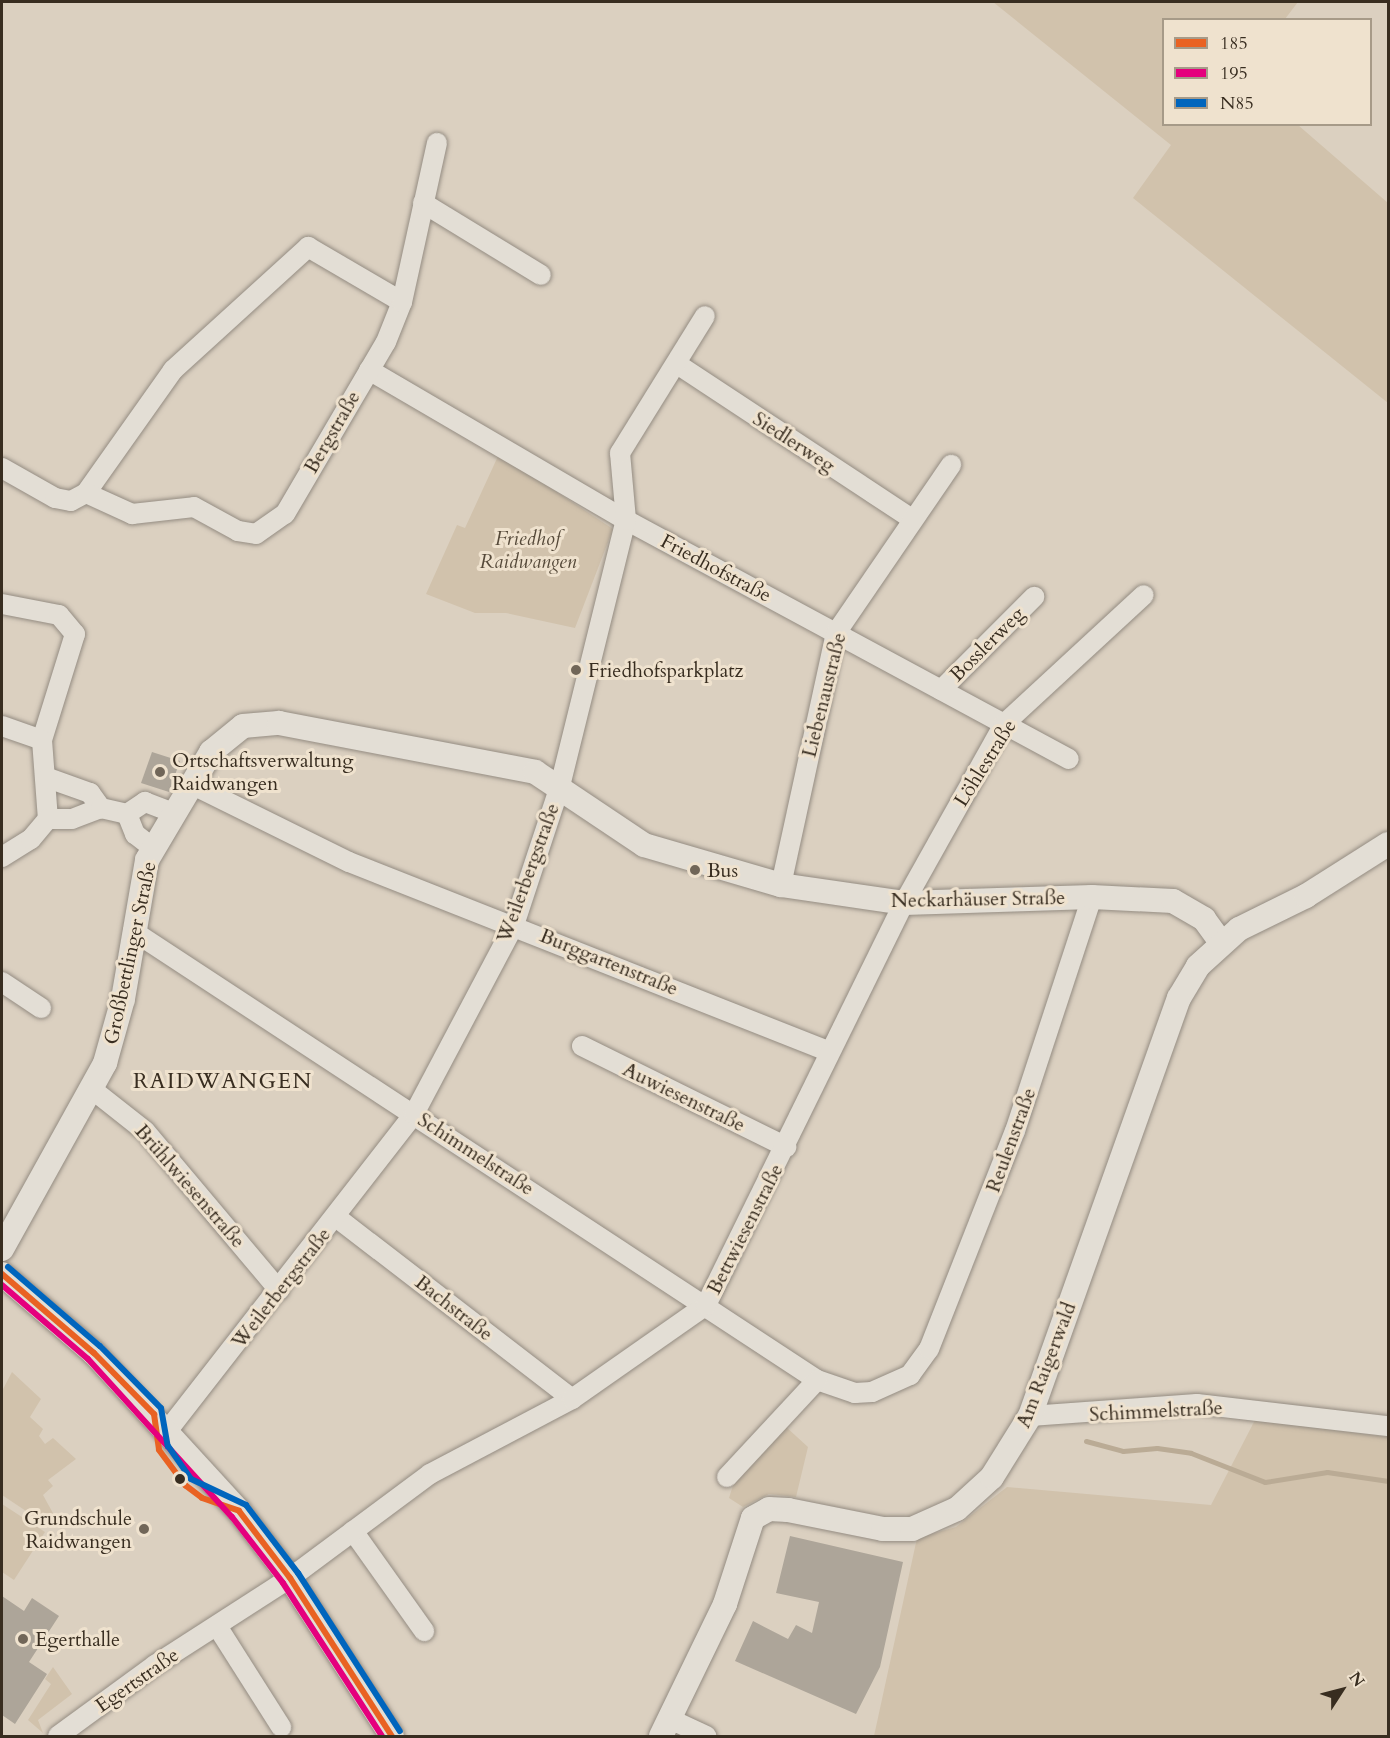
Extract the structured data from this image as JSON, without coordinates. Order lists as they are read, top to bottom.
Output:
{
  "streets": {
    "street": [
      "Bergstraße",
      "Siedlerweg",
      "Friedhofstraße",
      "Bosslerweg",
      "Liebenaustraße",
      "Löhlestraße",
      "Weilerbergstraße",
      "Neckarhäuser Straße",
      "Großbettlinger Straße",
      "Burggartenstraße",
      "Auwiesenstraße",
      "Reulenstraße",
      "Schimmelstraße",
      "Brühlwiesenstraße",
      "Bettwiesenstraße",
      "Bachstraße",
      "Am Raigerwald",
      "Egertstraße"
    ]
  },
  "crossings": [
    ["Bergstraße", "Friedhofstraße"],
    ["Siedlerweg", "Liebenaustraße"],
    ["Siedlerweg", "Weilerbergstraße"],
    ["Friedhofstraße", "Bosslerweg"],
    ["Friedhofstraße", "Liebenaustraße"],
    ["Friedhofstraße", "Löhlestraße"],
    ["Friedhofstraße", "Weilerbergstraße"],
    ["Liebenaustraße", "Neckarhäuser Straße"],
    ["Löhlestraße", "Neckarhäuser Straße"],
    ["Löhlestraße", "Bettwiesenstraße"],
    ["Weilerbergstraße", "Neckarhäuser Straße"],
    ["Weilerbergstraße", "Burggartenstraße"],
    ["Weilerbergstraße", "Schimmelstraße"],
    ["Weilerbergstraße", "Brühlwiesenstraße"],
    ["Weilerbergstraße", "Bachstraße"],
    ["Neckarhäuser Straße", "Großbettlinger Straße"],
    ["Neckarhäuser Straße", "Burggartenstraße"],
    ["Neckarhäuser Straße", "Reulenstraße"],
    ["Neckarhäuser Straße", "Bettwiesenstraße"],
    ["Neckarhäuser Straße", "Am Raigerwald"],
    ["Großbettlinger Straße", "Burggartenstraße"],
    ["Großbettlinger Straße", "Schimmelstraße"],
    ["Großbettlinger Straße", "Brühlwiesenstraße"],
    ["Burggartenstraße", "Bettwiesenstraße"],
    ["Auwiesenstraße", "Bettwiesenstraße"],
    ["Reulenstraße", "Schimmelstraße"],
    ["Schimmelstraße", "Bettwiesenstraße"],
    ["Schimmelstraße", "Am Raigerwald"],
    ["Bettwiesenstraße", "Bachstraße"],
    ["Bettwiesenstraße", "Egertstraße"]
  ],
  "districts": ["RAIDWANGEN"],
  "parks": ["Friedhof Raidwangen"],
  "places": [
    "Friedhofsparkplatz",
    "Ortschaftsverwaltung Raidwangen",
    "Bus",
    "Grundschule Raidwangen",
    "Egerthalle"
  ],
  "lines": ["transit line N85", "transit line 185", "transit line 195"],
  "legend": ["185", "195", "N85"],
  "north": "top right"
}
